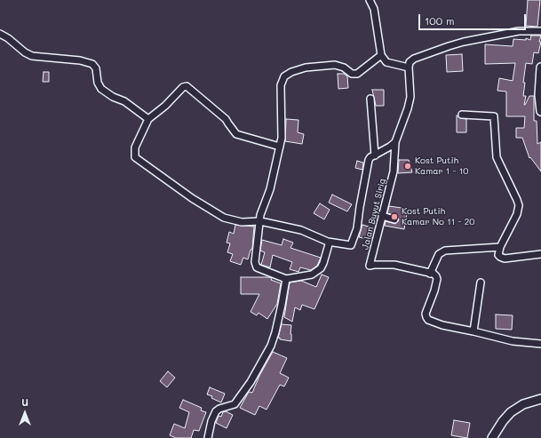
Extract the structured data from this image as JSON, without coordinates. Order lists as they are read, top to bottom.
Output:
{
  "streets": {
    "street": ["Jalan Buyut Sirig"]
  },
  "places": ["Kost Putih Kamar 1 - 10", "Kost Putih Kamar No 11 - 20"],
  "scale_bar": "100 m",
  "north": "top"
}
